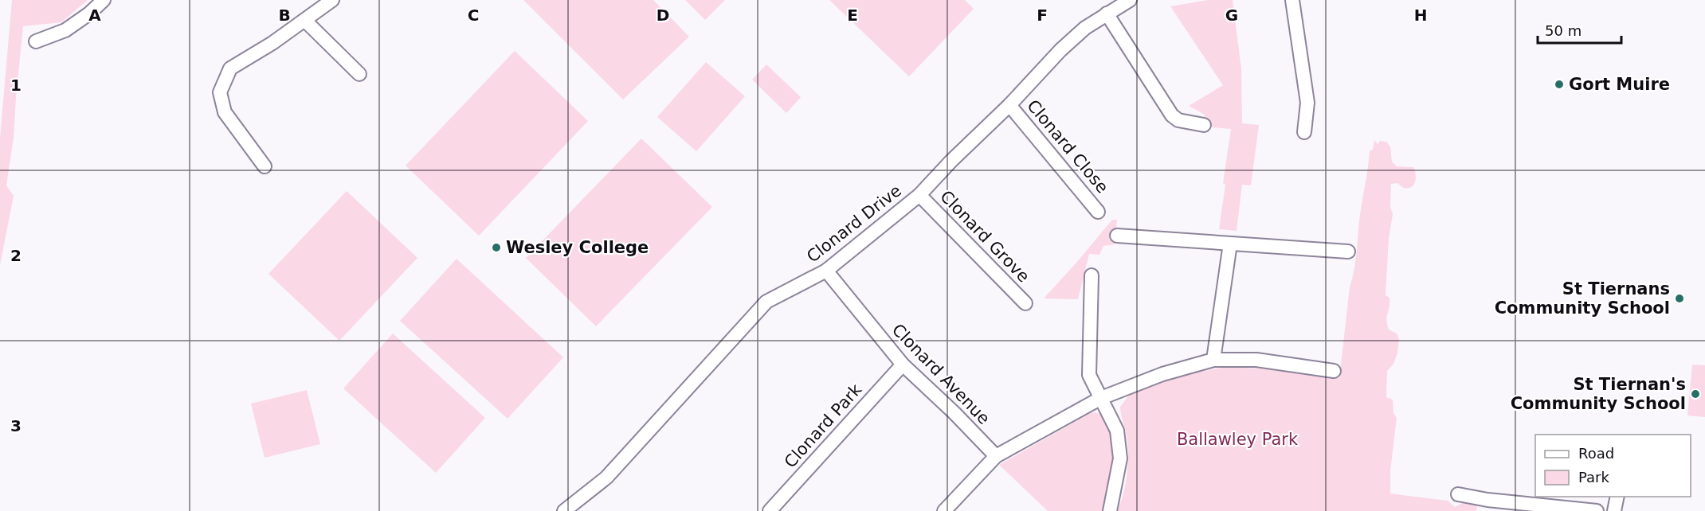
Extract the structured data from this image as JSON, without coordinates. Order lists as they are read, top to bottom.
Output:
{
  "streets": {
    "street": [
      "Clonard Close",
      "Clonard Drive",
      "Clonard Grove",
      "Clonard Avenue",
      "Clonard Park"
    ]
  },
  "crossings": [
    ["Clonard Close", "Clonard Drive"],
    ["Clonard Drive", "Clonard Grove"],
    ["Clonard Drive", "Clonard Avenue"],
    ["Clonard Avenue", "Clonard Park"]
  ],
  "parks": ["Ballawley Park"],
  "places": [
    "Gort Muire",
    "Wesley College",
    "St Tiernans Community School",
    "St Tiernan's Community School"
  ],
  "legend": ["Road", "Park"],
  "scale_bar": "50 m",
  "grid": {
    "columns": [
      "A",
      "B",
      "C",
      "D",
      "E",
      "F",
      "G",
      "H"
    ],
    "rows": ["1", "2", "3"]
  }
}
